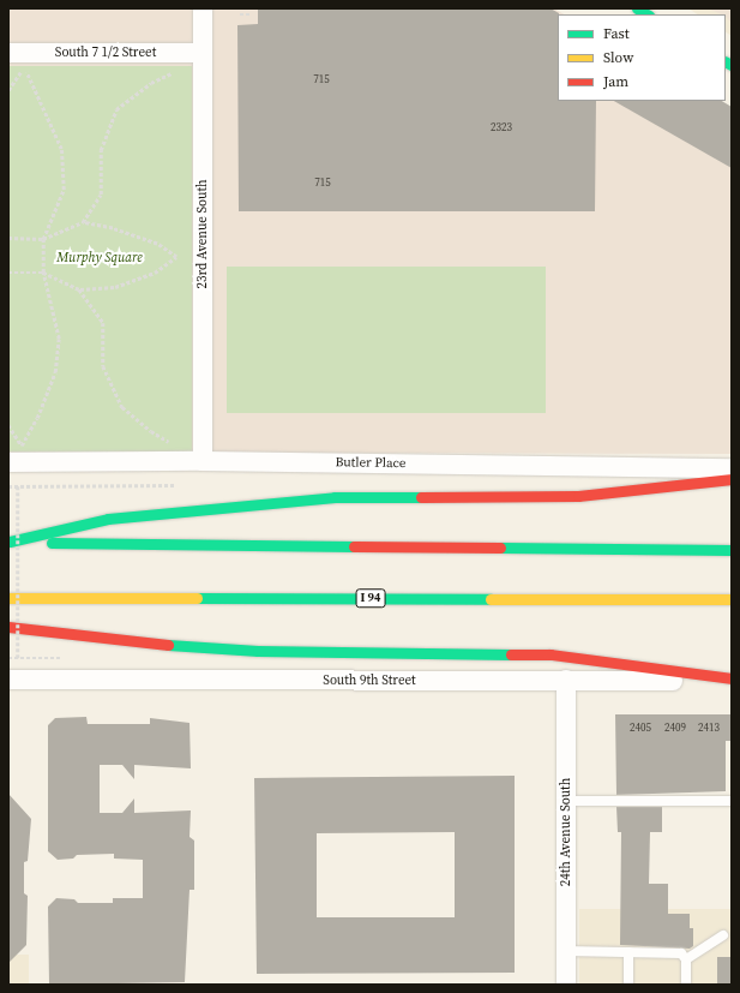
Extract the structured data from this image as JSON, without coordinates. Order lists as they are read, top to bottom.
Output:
{
  "streets": {
    "main road": ["I 94"],
    "street": [
      "South 7 1/2 Street",
      "23rd Avenue South",
      "Butler Place",
      "South 9th Street",
      "24th Avenue South"
    ]
  },
  "crossings": [
    ["South 7 1/2 Street", "23rd Avenue South"],
    ["23rd Avenue South", "Butler Place"],
    ["South 9th Street", "24th Avenue South"]
  ],
  "parks": ["Murphy Square"],
  "house_numbers": [
    "715",
    "2323",
    "715",
    "2405",
    "2409",
    "2413"
  ],
  "legend": ["Fast", "Slow", "Jam"]
}
